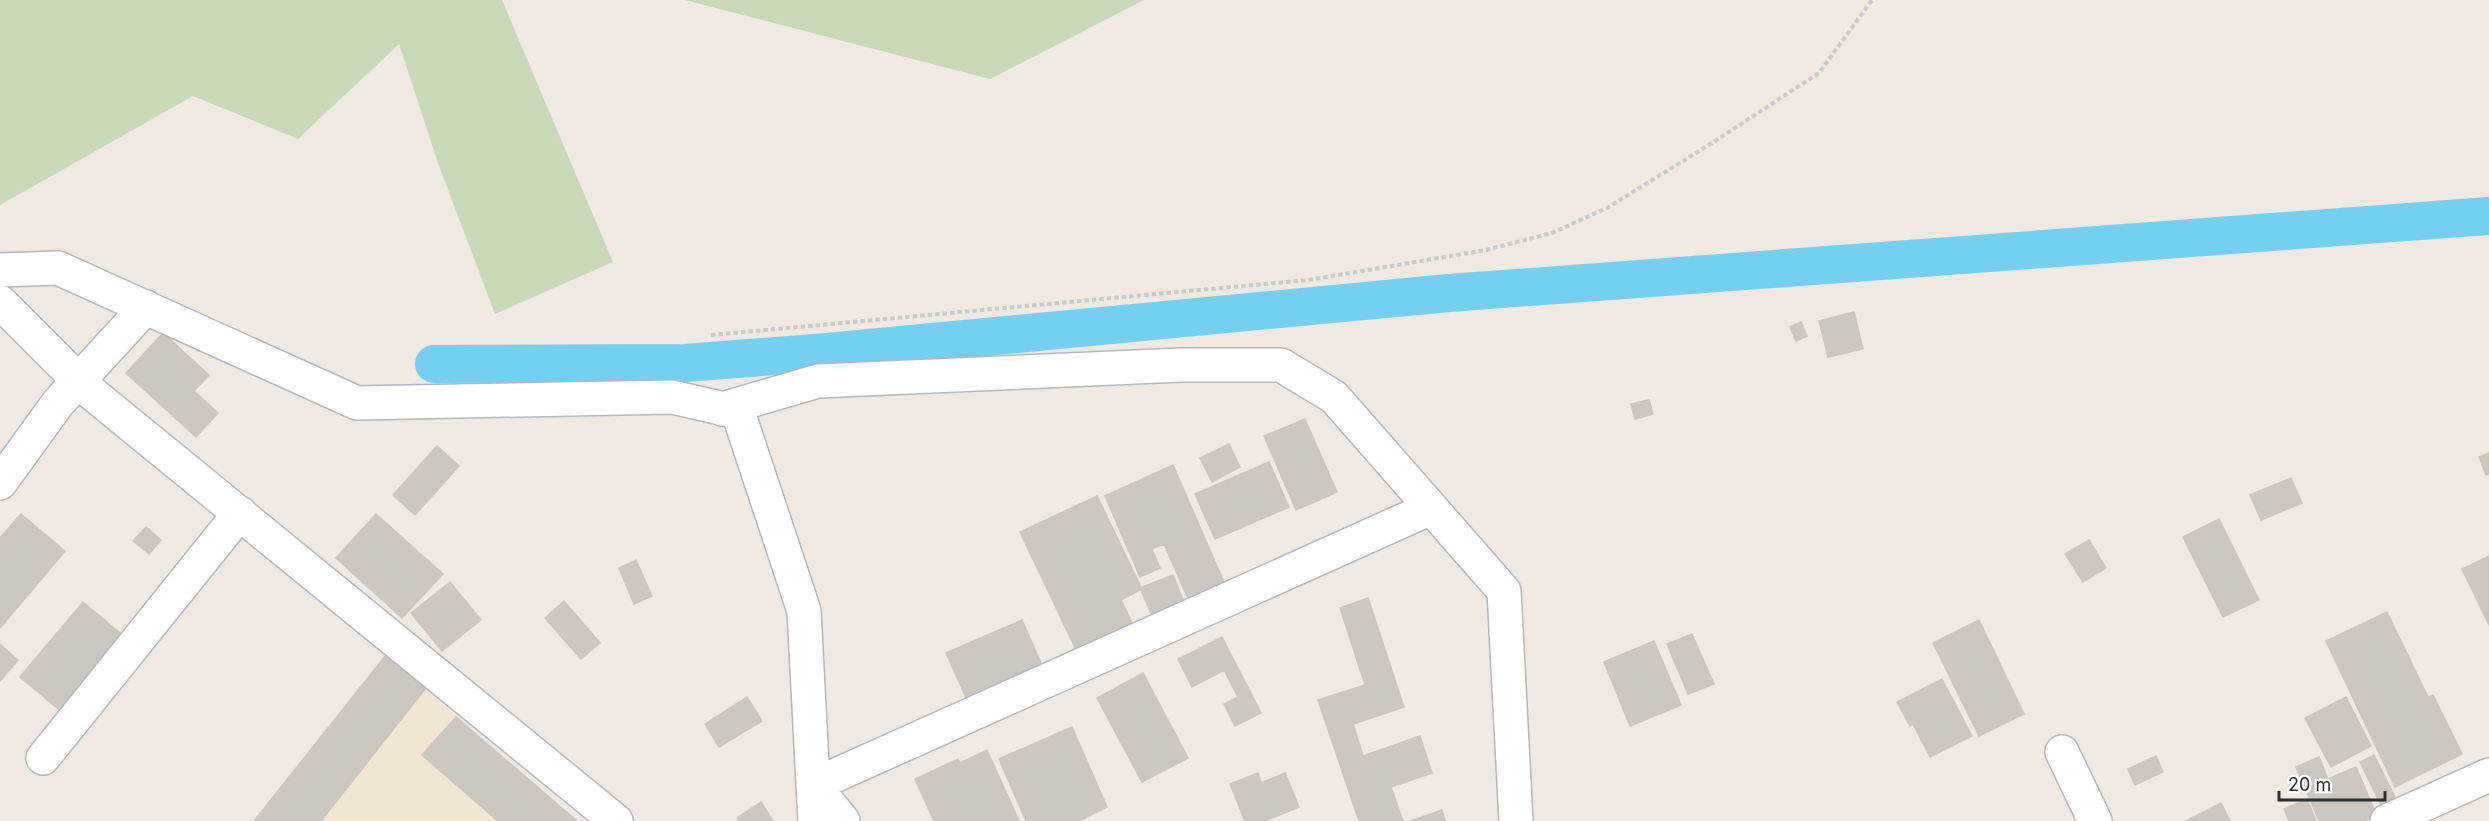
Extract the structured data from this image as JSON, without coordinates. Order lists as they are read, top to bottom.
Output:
{
  "scale_bar": "20 m"
}
